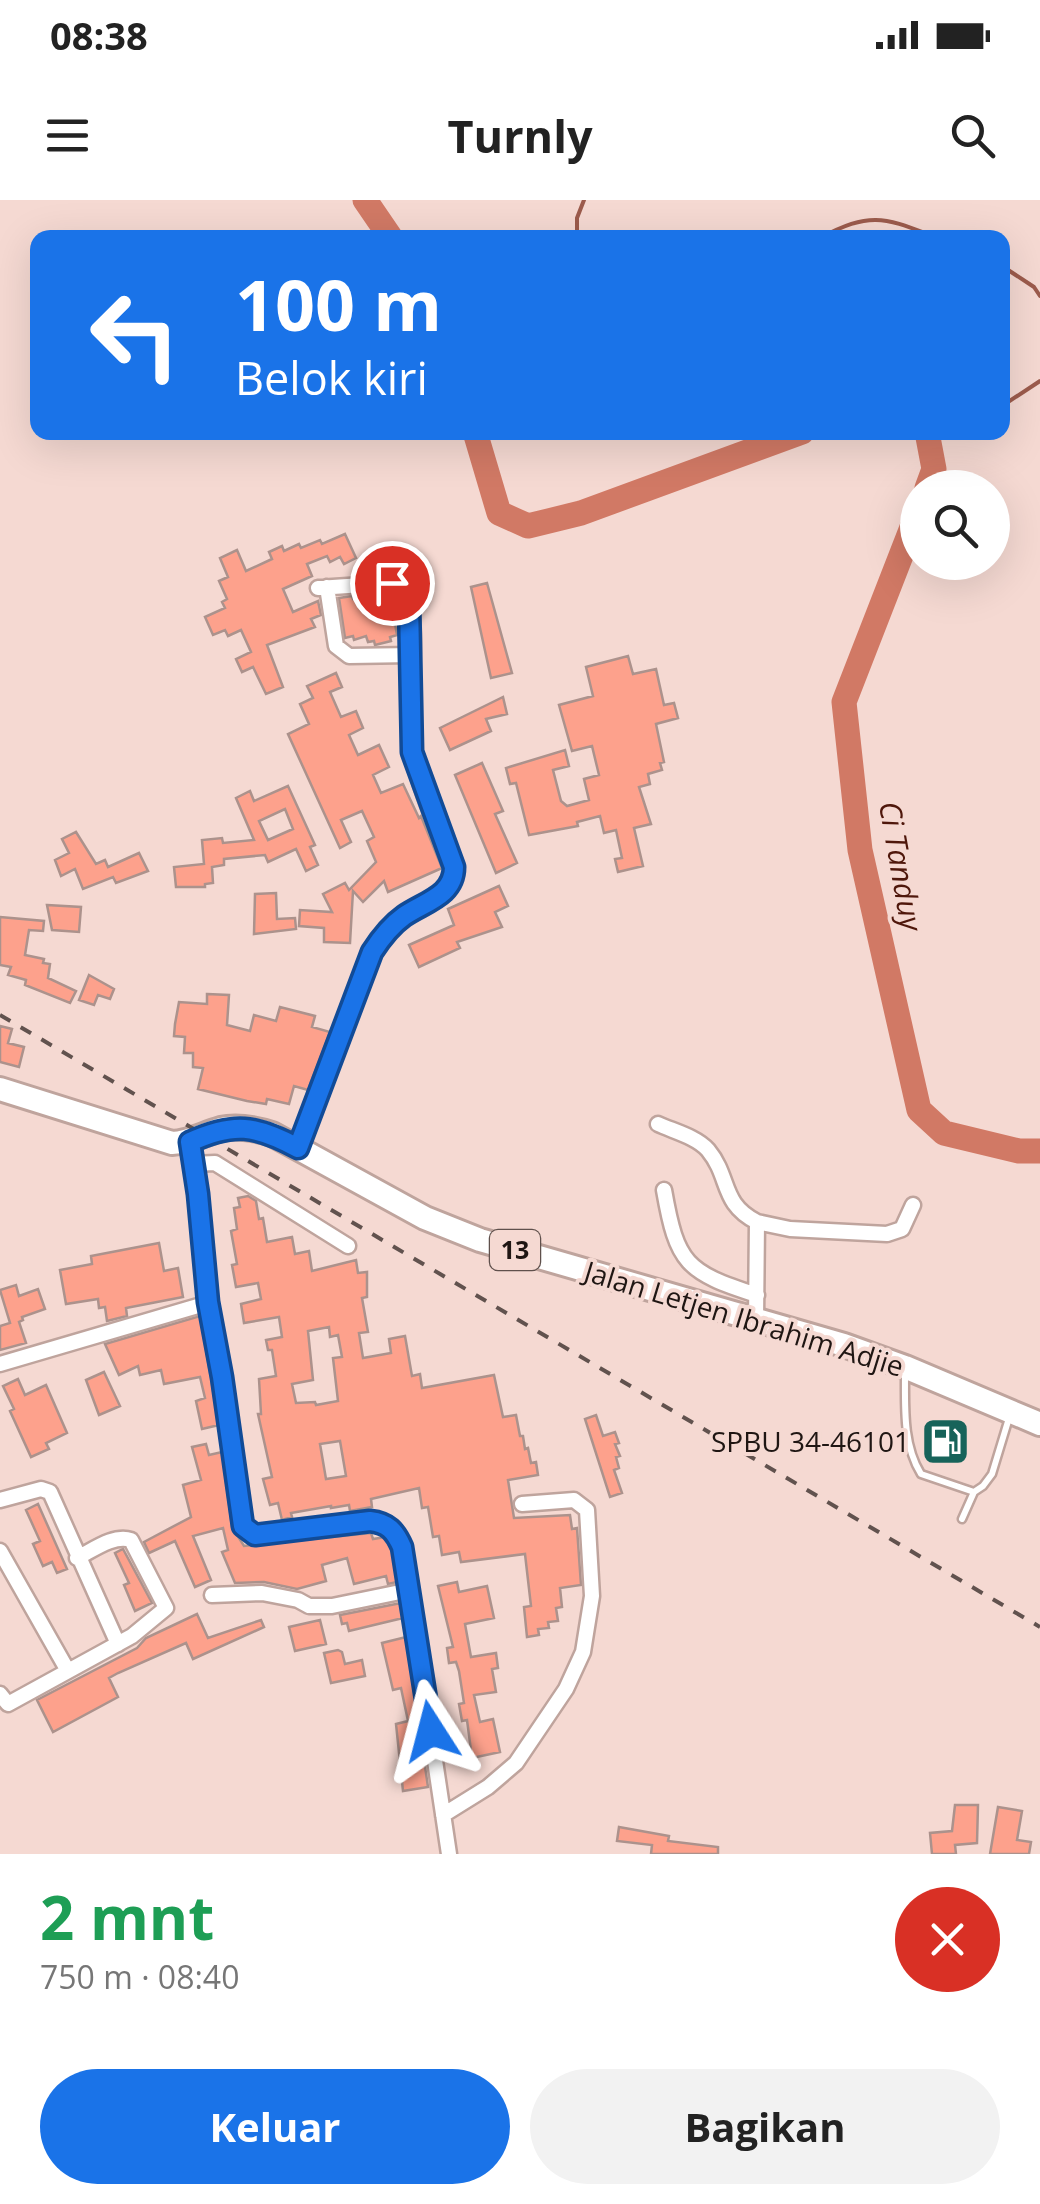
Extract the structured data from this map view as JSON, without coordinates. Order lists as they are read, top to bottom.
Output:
{
  "streets": {
    "highway": ["13", "Jalan Letjen Ibrahim Adjie"]
  },
  "water": ["Ci Tanduy"],
  "places": {
    "fuel station": ["SPBU 34-46101"]
  },
  "page": {
    "status": "08:38",
    "header": "Turnly",
    "turn": ["100 m", "Belok kiri"],
    "heading": ["2 mnt", "750 m · 08:40"],
    "buttons": ["Keluar", "Bagikan"]
  }
}
